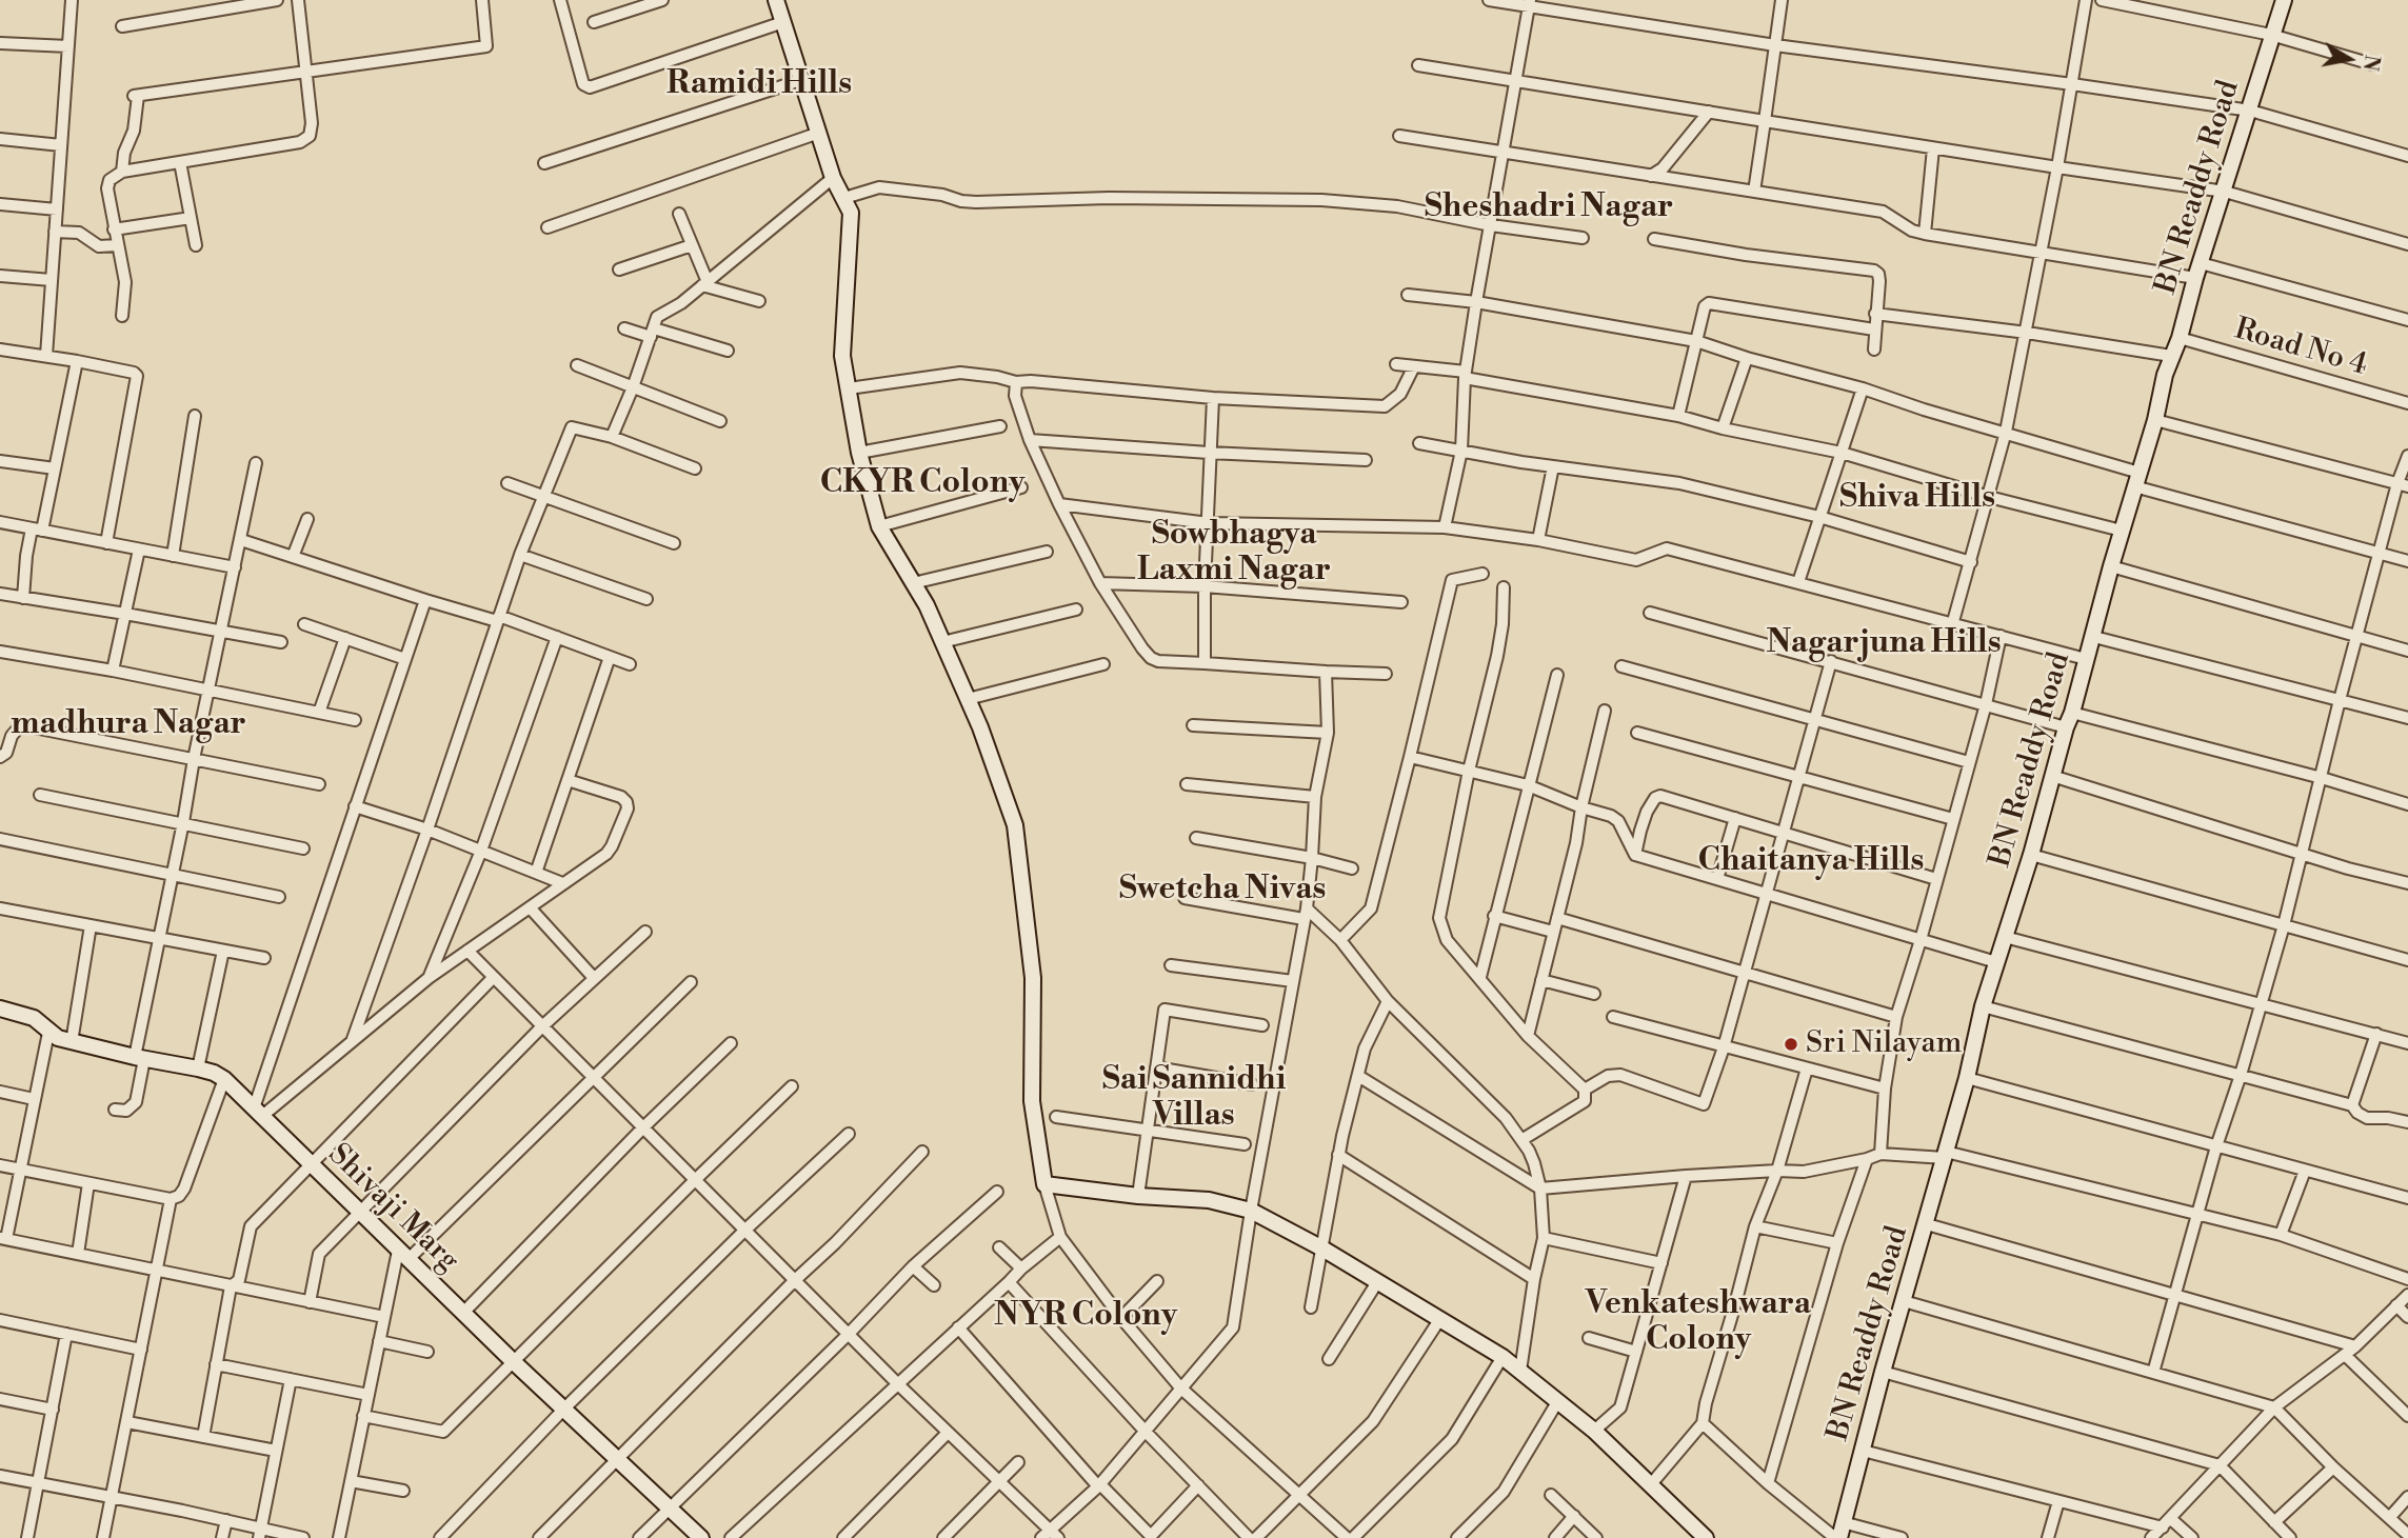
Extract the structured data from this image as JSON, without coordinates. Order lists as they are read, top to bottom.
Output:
{
  "streets": {
    "street": ["BN Readdy Road", "Road No 4", "Shivaji Marg"]
  },
  "crossings": [
    ["BN Readdy Road", "Road No 4"]
  ],
  "districts": [
    "Ramidi Hills",
    "Sheshadri Nagar",
    "CKYR Colony",
    "Shiva Hills",
    "Sowbhagya Laxmi Nagar",
    "Nagarjuna Hills",
    "madhura Nagar",
    "Chaitanya Hills",
    "Swetcha Nivas",
    "Sai Sannidhi Villas",
    "Venkateshwara Colony",
    "NYR Colony"
  ],
  "places": ["Sri Nilayam"],
  "north": "right"
}
